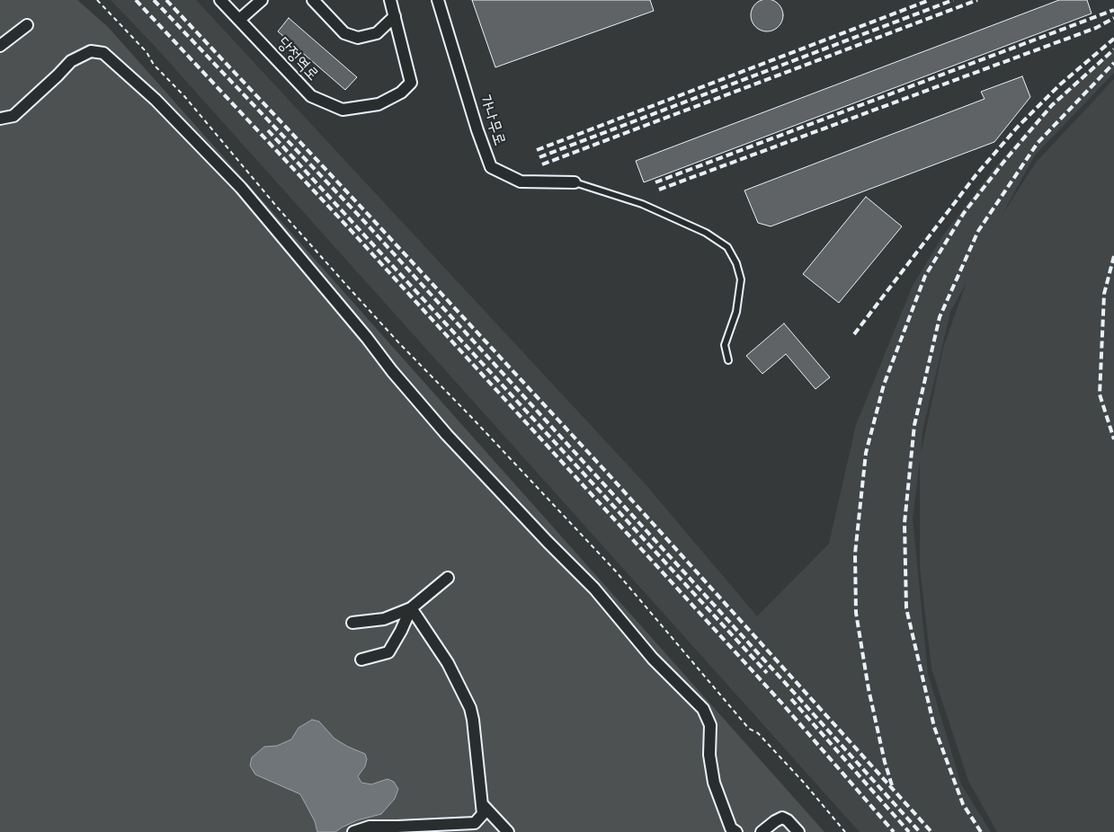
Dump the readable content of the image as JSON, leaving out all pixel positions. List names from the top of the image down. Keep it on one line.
{"streets":{"street":["당정역로","가나무로"]}}
